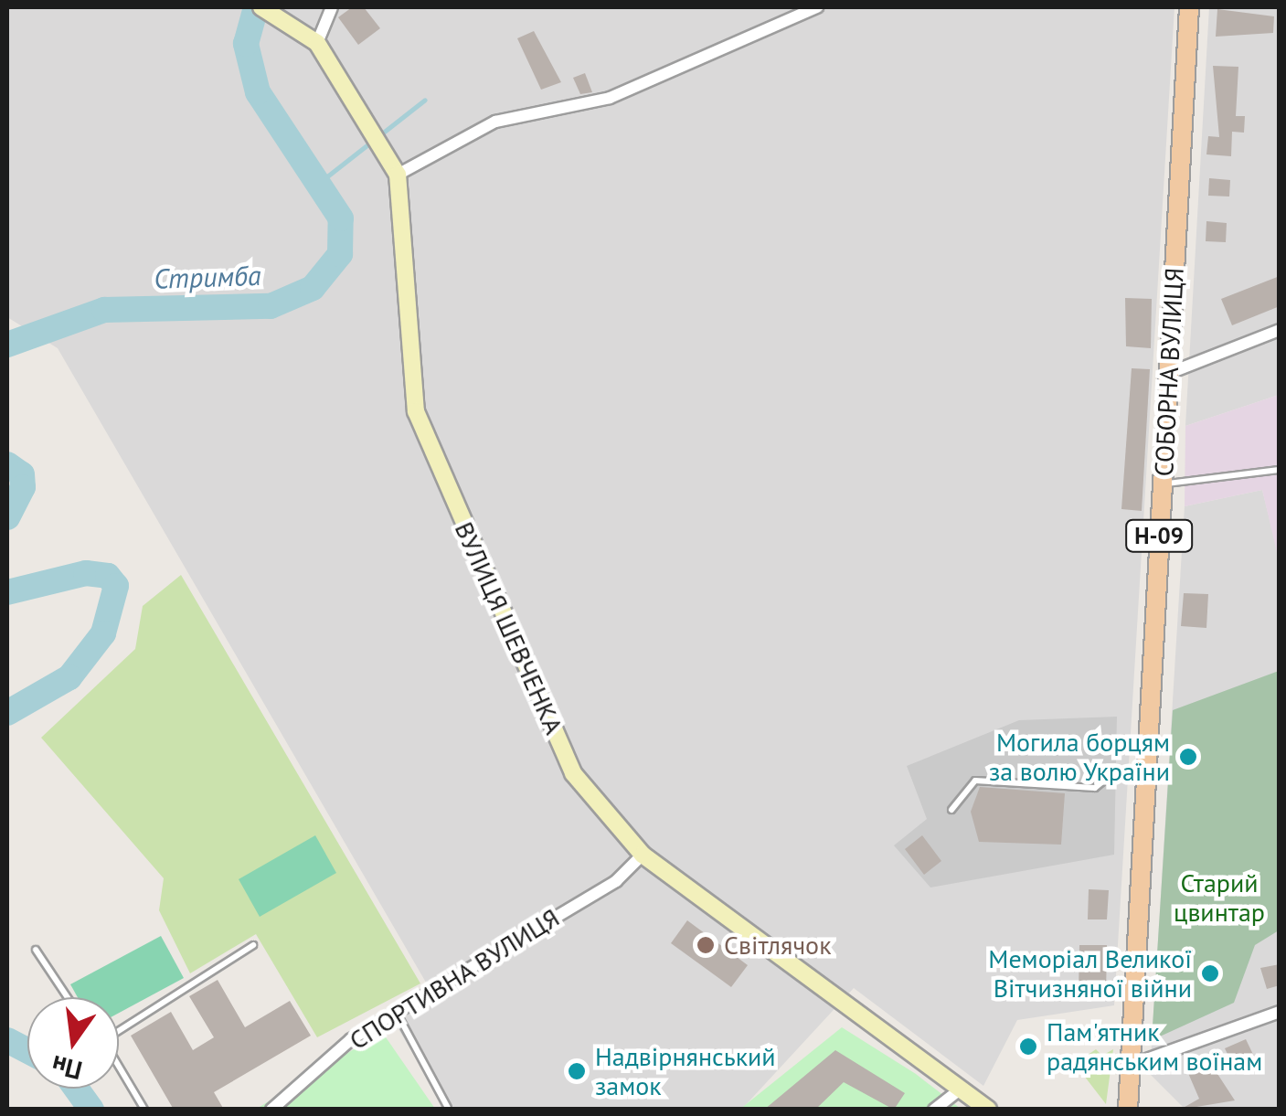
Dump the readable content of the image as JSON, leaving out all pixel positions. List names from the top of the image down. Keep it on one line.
{"streets":{"main road":["СОБОРНА ВУЛИЦЯ","Н-09"],"street":["ВУЛИЦЯ ШЕВЧЕНКА","СПОРТИВНА ВУЛИЦЯ"]},"crossings":[["СОБОРНА ВУЛИЦЯ","Н-09"],["ВУЛИЦЯ ШЕВЧЕНКА","СПОРТИВНА ВУЛИЦЯ"]],"water":["Стримба"],"parks":["Старий цвинтар"],"places":["Могила борцям за волю України","Світлячок","Меморіал Великої Вітчизняної війни","Пам'ятник радянським воїнам","Надвірнянський замок"],"north":"bottom"}
